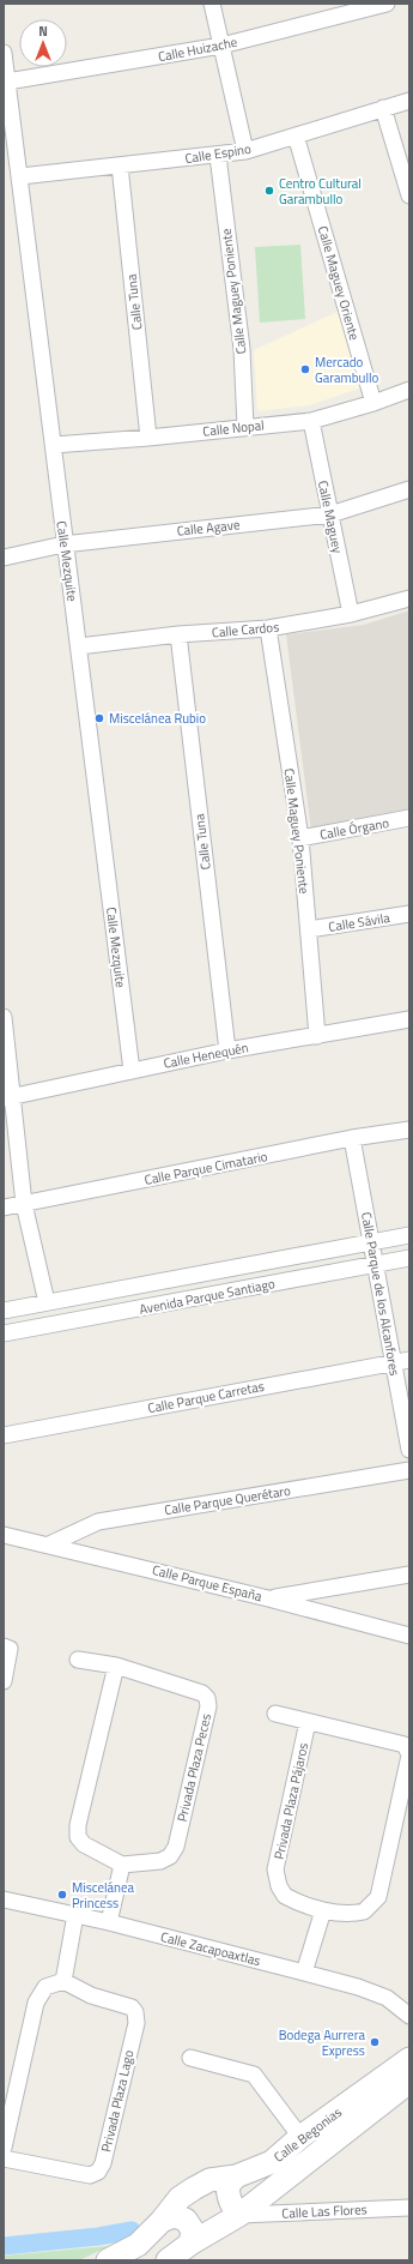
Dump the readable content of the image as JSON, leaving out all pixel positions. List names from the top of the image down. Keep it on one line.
{"streets":{"street":["Calle Huizache","Calle Espino","Calle Maguey Oriente","Calle Maguey Poniente","Calle Tuna","Calle Nopal","Calle Maguey","Calle Agave","Calle Mezquite","Calle Cardos","Calle Órgano","Calle Sávila","Calle Henequén","Calle Parque Cimatario","Calle Parque de los Alcanfores","Avenida Parque Santiago","Calle Parque Carretas","Calle Parque Querétaro","Calle Parque España","Privada Plaza Peces","Privada Plaza Pájaros","Calle Zacapoaxtlas","Privada Plaza Lago","Calle Begonias","Calle Las Flores"]},"crossings":[["Calle Huizache","Calle Mezquite"],["Calle Espino","Calle Maguey Oriente"],["Calle Espino","Calle Maguey Poniente"],["Calle Espino","Calle Tuna"],["Calle Espino","Calle Mezquite"],["Calle Maguey Oriente","Calle Nopal"],["Calle Maguey Poniente","Calle Nopal"],["Calle Maguey Poniente","Calle Cardos"],["Calle Maguey Poniente","Calle Órgano"],["Calle Maguey Poniente","Calle Sávila"],["Calle Maguey Poniente","Calle Henequén"],["Calle Tuna","Calle Nopal"],["Calle Tuna","Calle Cardos"],["Calle Tuna","Calle Henequén"],["Calle Nopal","Calle Maguey"],["Calle Nopal","Calle Mezquite"],["Calle Maguey","Calle Agave"],["Calle Maguey","Calle Cardos"],["Calle Agave","Calle Mezquite"],["Calle Mezquite","Calle Cardos"],["Calle Mezquite","Calle Henequén"],["Calle Parque Cimatario","Calle Parque de los Alcanfores"],["Calle Parque de los Alcanfores","Avenida Parque Santiago"],["Calle Parque de los Alcanfores","Calle Parque Carretas"],["Calle Parque Querétaro","Calle Parque España"],["Calle Begonias","Calle Las Flores"]],"places":["Centro Cultural Garambullo","Mercado Garambullo","Miscelánea Rubio","Miscelánea Princess","Bodega Aurrera Express"],"north":"top"}
